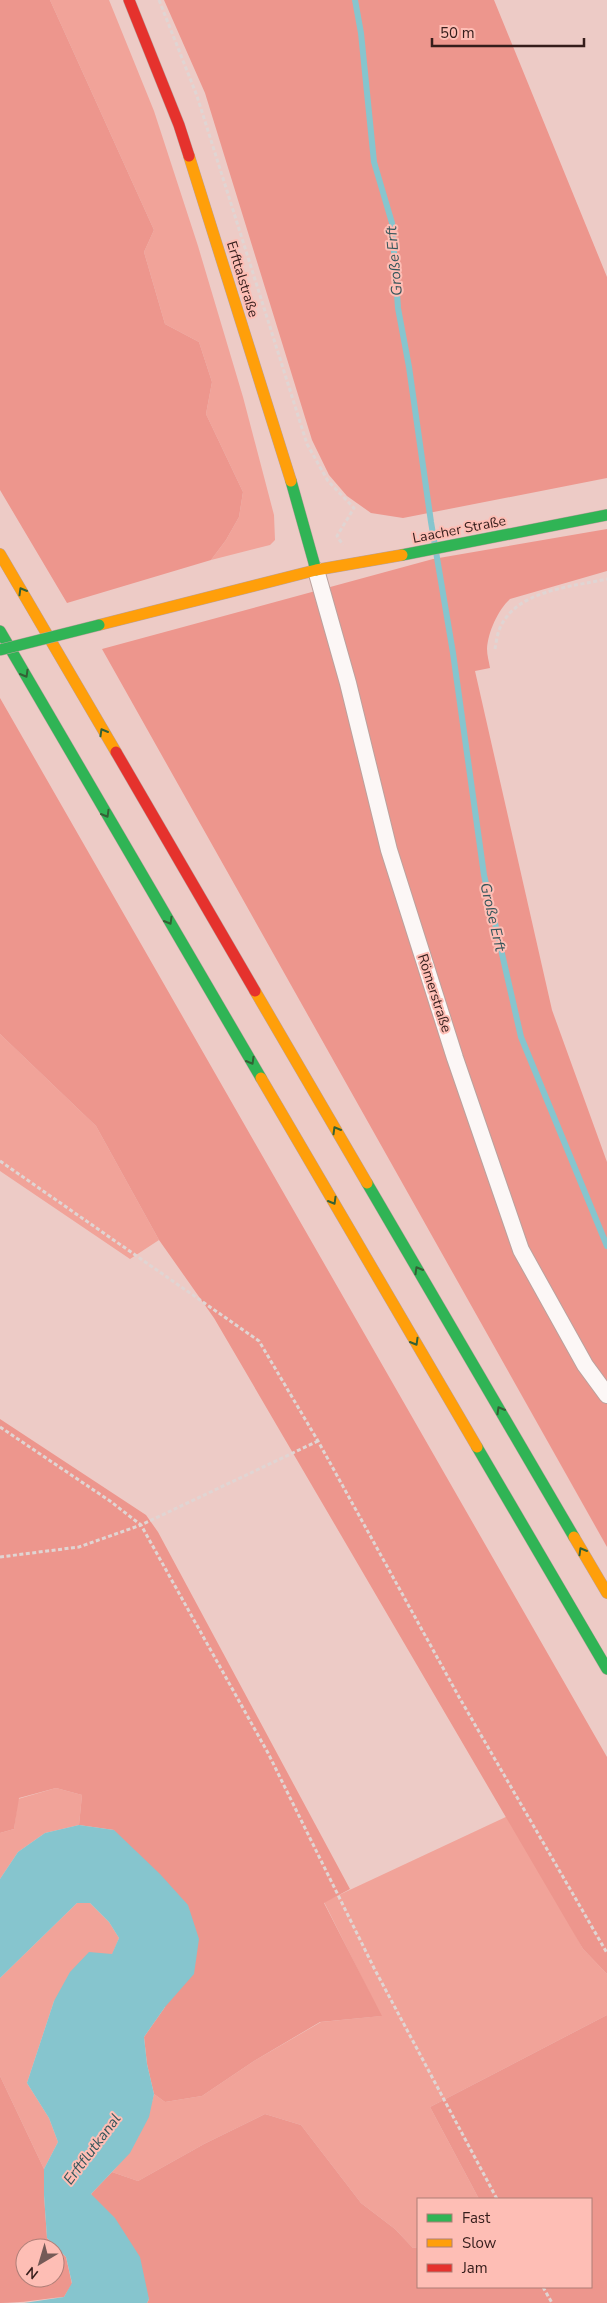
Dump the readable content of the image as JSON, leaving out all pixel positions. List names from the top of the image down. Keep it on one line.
{"streets":{"main road":["Erfttalstraße","Laacher Straße"],"street":["Römerstraße"]},"crossings":[["Erfttalstraße","Laacher Straße"],["Erfttalstraße","Römerstraße"],["Laacher Straße","Römerstraße"]],"water":["Große Erft","Erftflutkanal"],"legend":["Fast","Slow","Jam"],"scale_bar":"50 m","north":"bottom left"}
